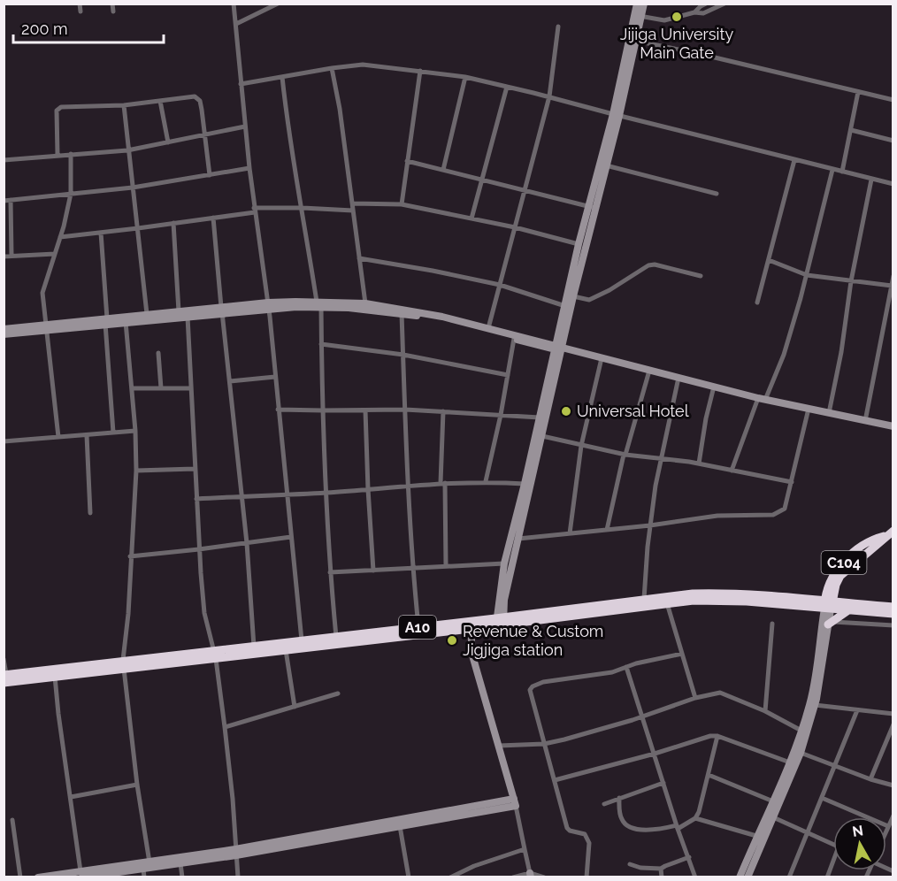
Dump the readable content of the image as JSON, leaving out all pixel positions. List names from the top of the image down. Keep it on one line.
{"streets":{"highway":["C104","A10"]},"crossings":[["C104","A10"]],"places":["Jijiga University Main Gate","Universal Hotel","Revenue & Custom Jigjiga station"],"scale_bar":"200 m","north":"top"}
